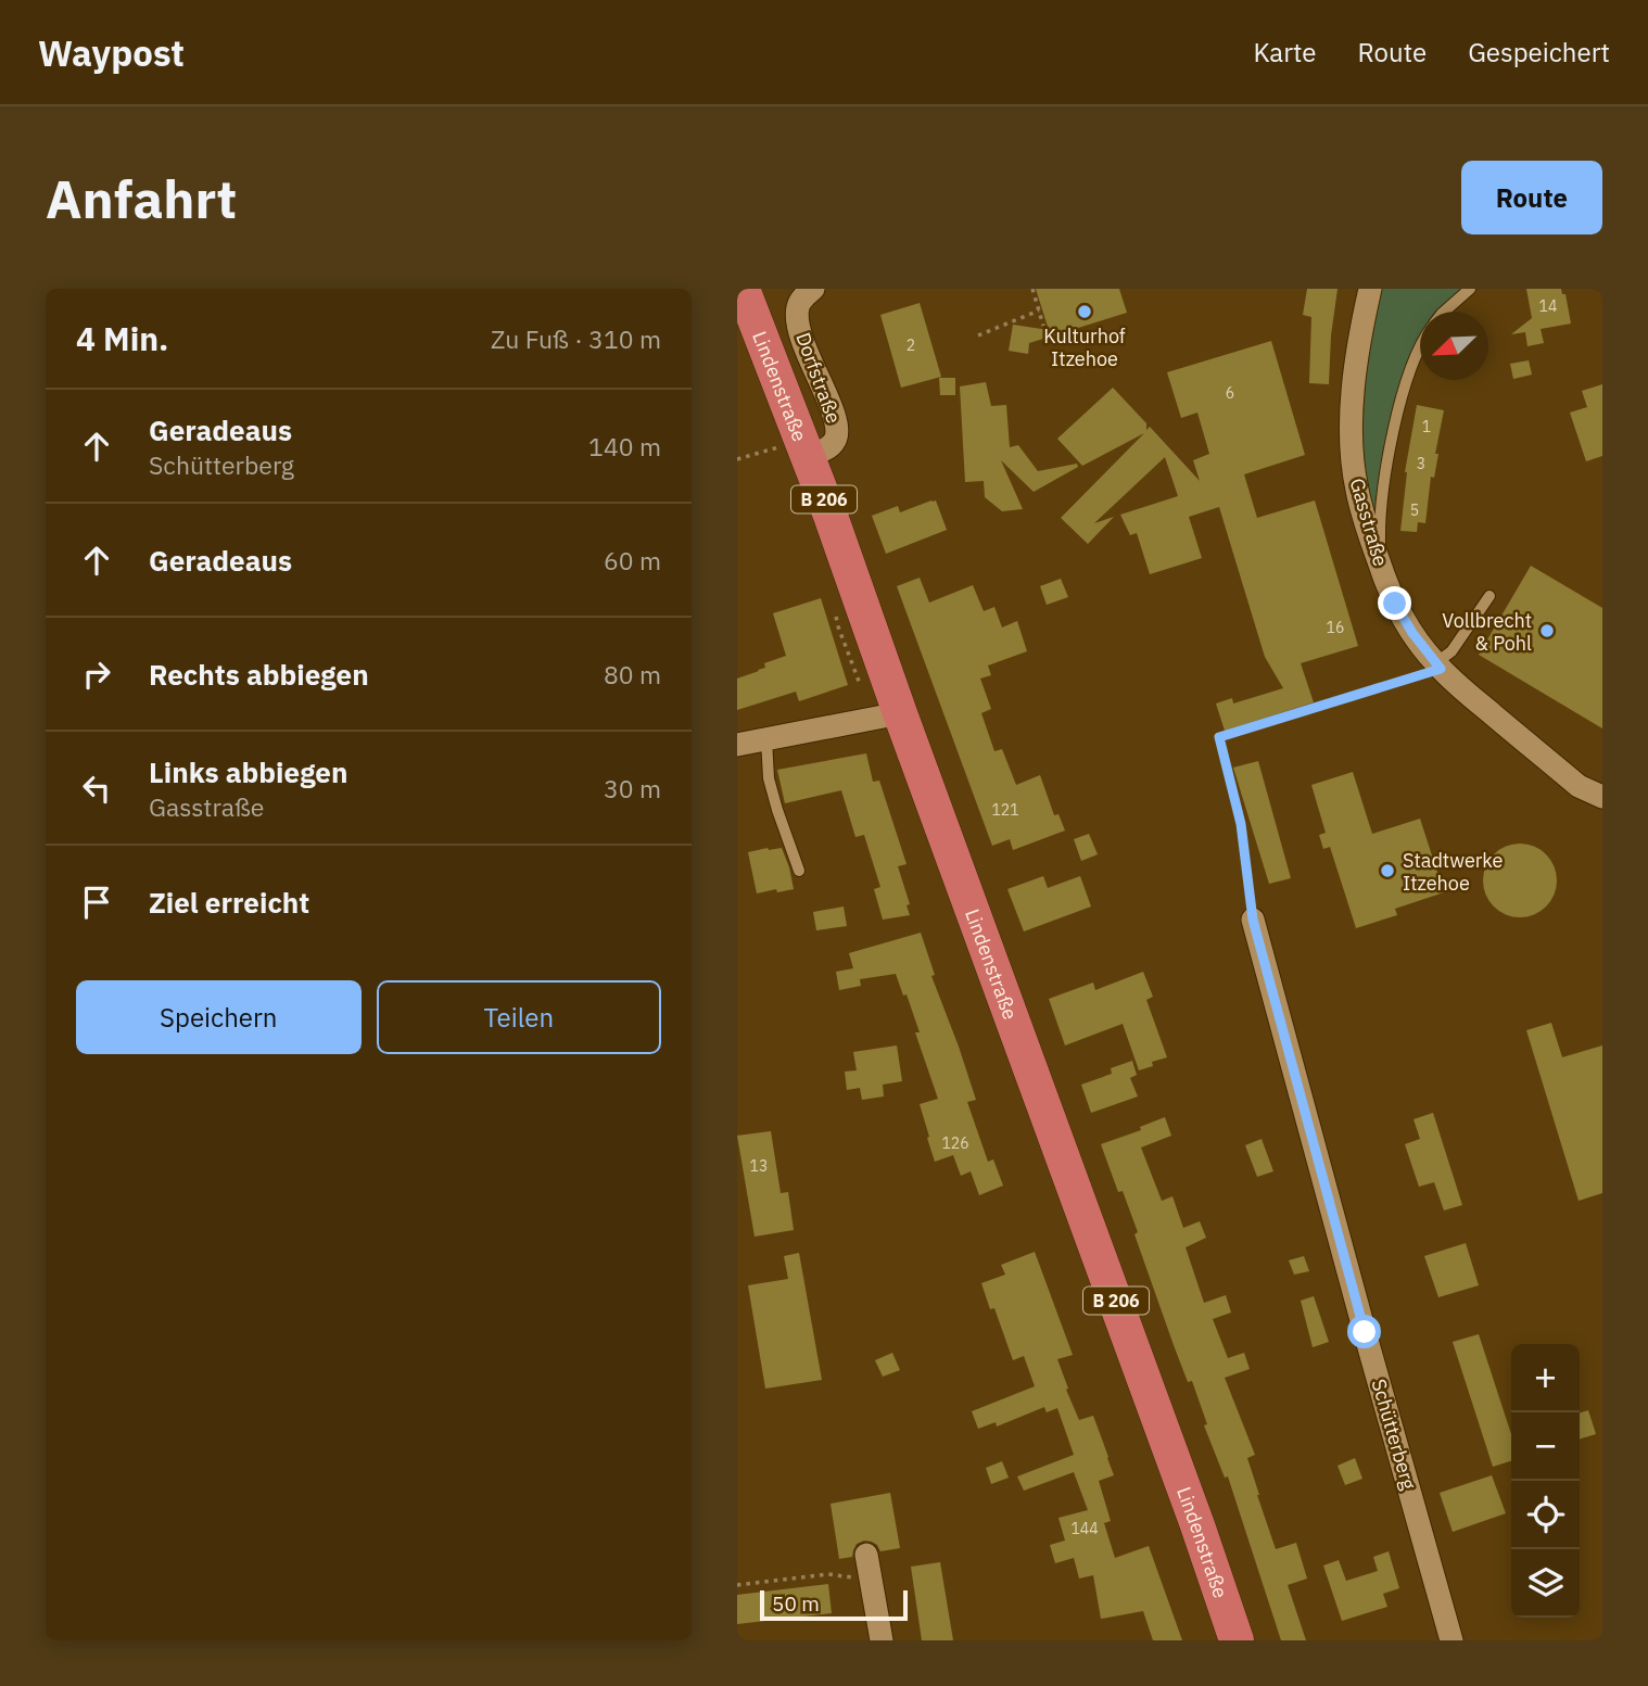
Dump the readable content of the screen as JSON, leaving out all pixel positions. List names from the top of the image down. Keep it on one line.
{"streets":{"main road":["Lindenstraße","B 206"],"street":["Dorfstraße","Gasstraße","Schütterberg"]},"crossings":[["Dorfstraße","Lindenstraße"]],"places":["Kulturhof Itzehoe","Vollbrecht & Pohl","Stadtwerke Itzehoe"],"house_numbers":["14","2","6","1","3","5","16","121","126","13","144"],"scale_bar":"50 m","north":"bottom left","page":{"header":"Waypost","nav":["Karte","Route","Gespeichert"],"buttons":["Route",["Speichern","Teilen"]],"title":"Anfahrt","heading":["4 Min.","Zu Fuß · 310 m"],"list":[["Geradeaus","Schütterberg","140 m"],["Geradeaus","60 m"],["Rechts abbiegen","80 m"],["Links abbiegen","Gasstraße","30 m"],"Ziel erreicht"],"map_buttons":["+","−"],"scale":"50 m"}}
